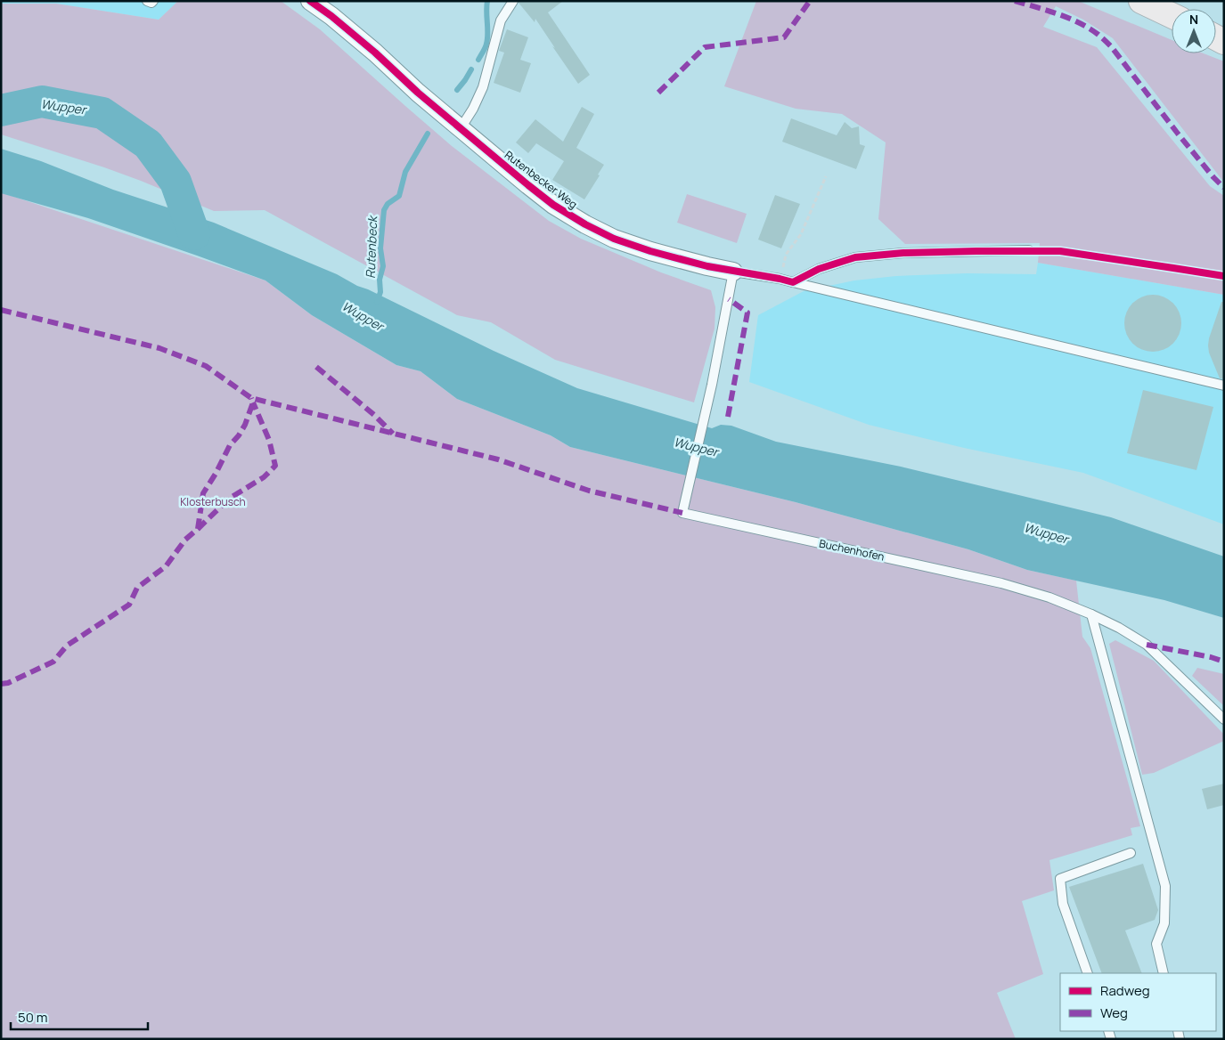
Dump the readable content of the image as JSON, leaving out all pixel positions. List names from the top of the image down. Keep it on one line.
{"streets":{"street":["Rutenbecker Weg"],"lane":["Buchenhofen"]},"crossings":[["Rutenbecker Weg","Buchenhofen"]],"water":["Wupper","Rutenbeck"],"parks":["Klosterbusch"],"legend":["Radweg","Weg"],"scale_bar":"50 m","north":"top"}
